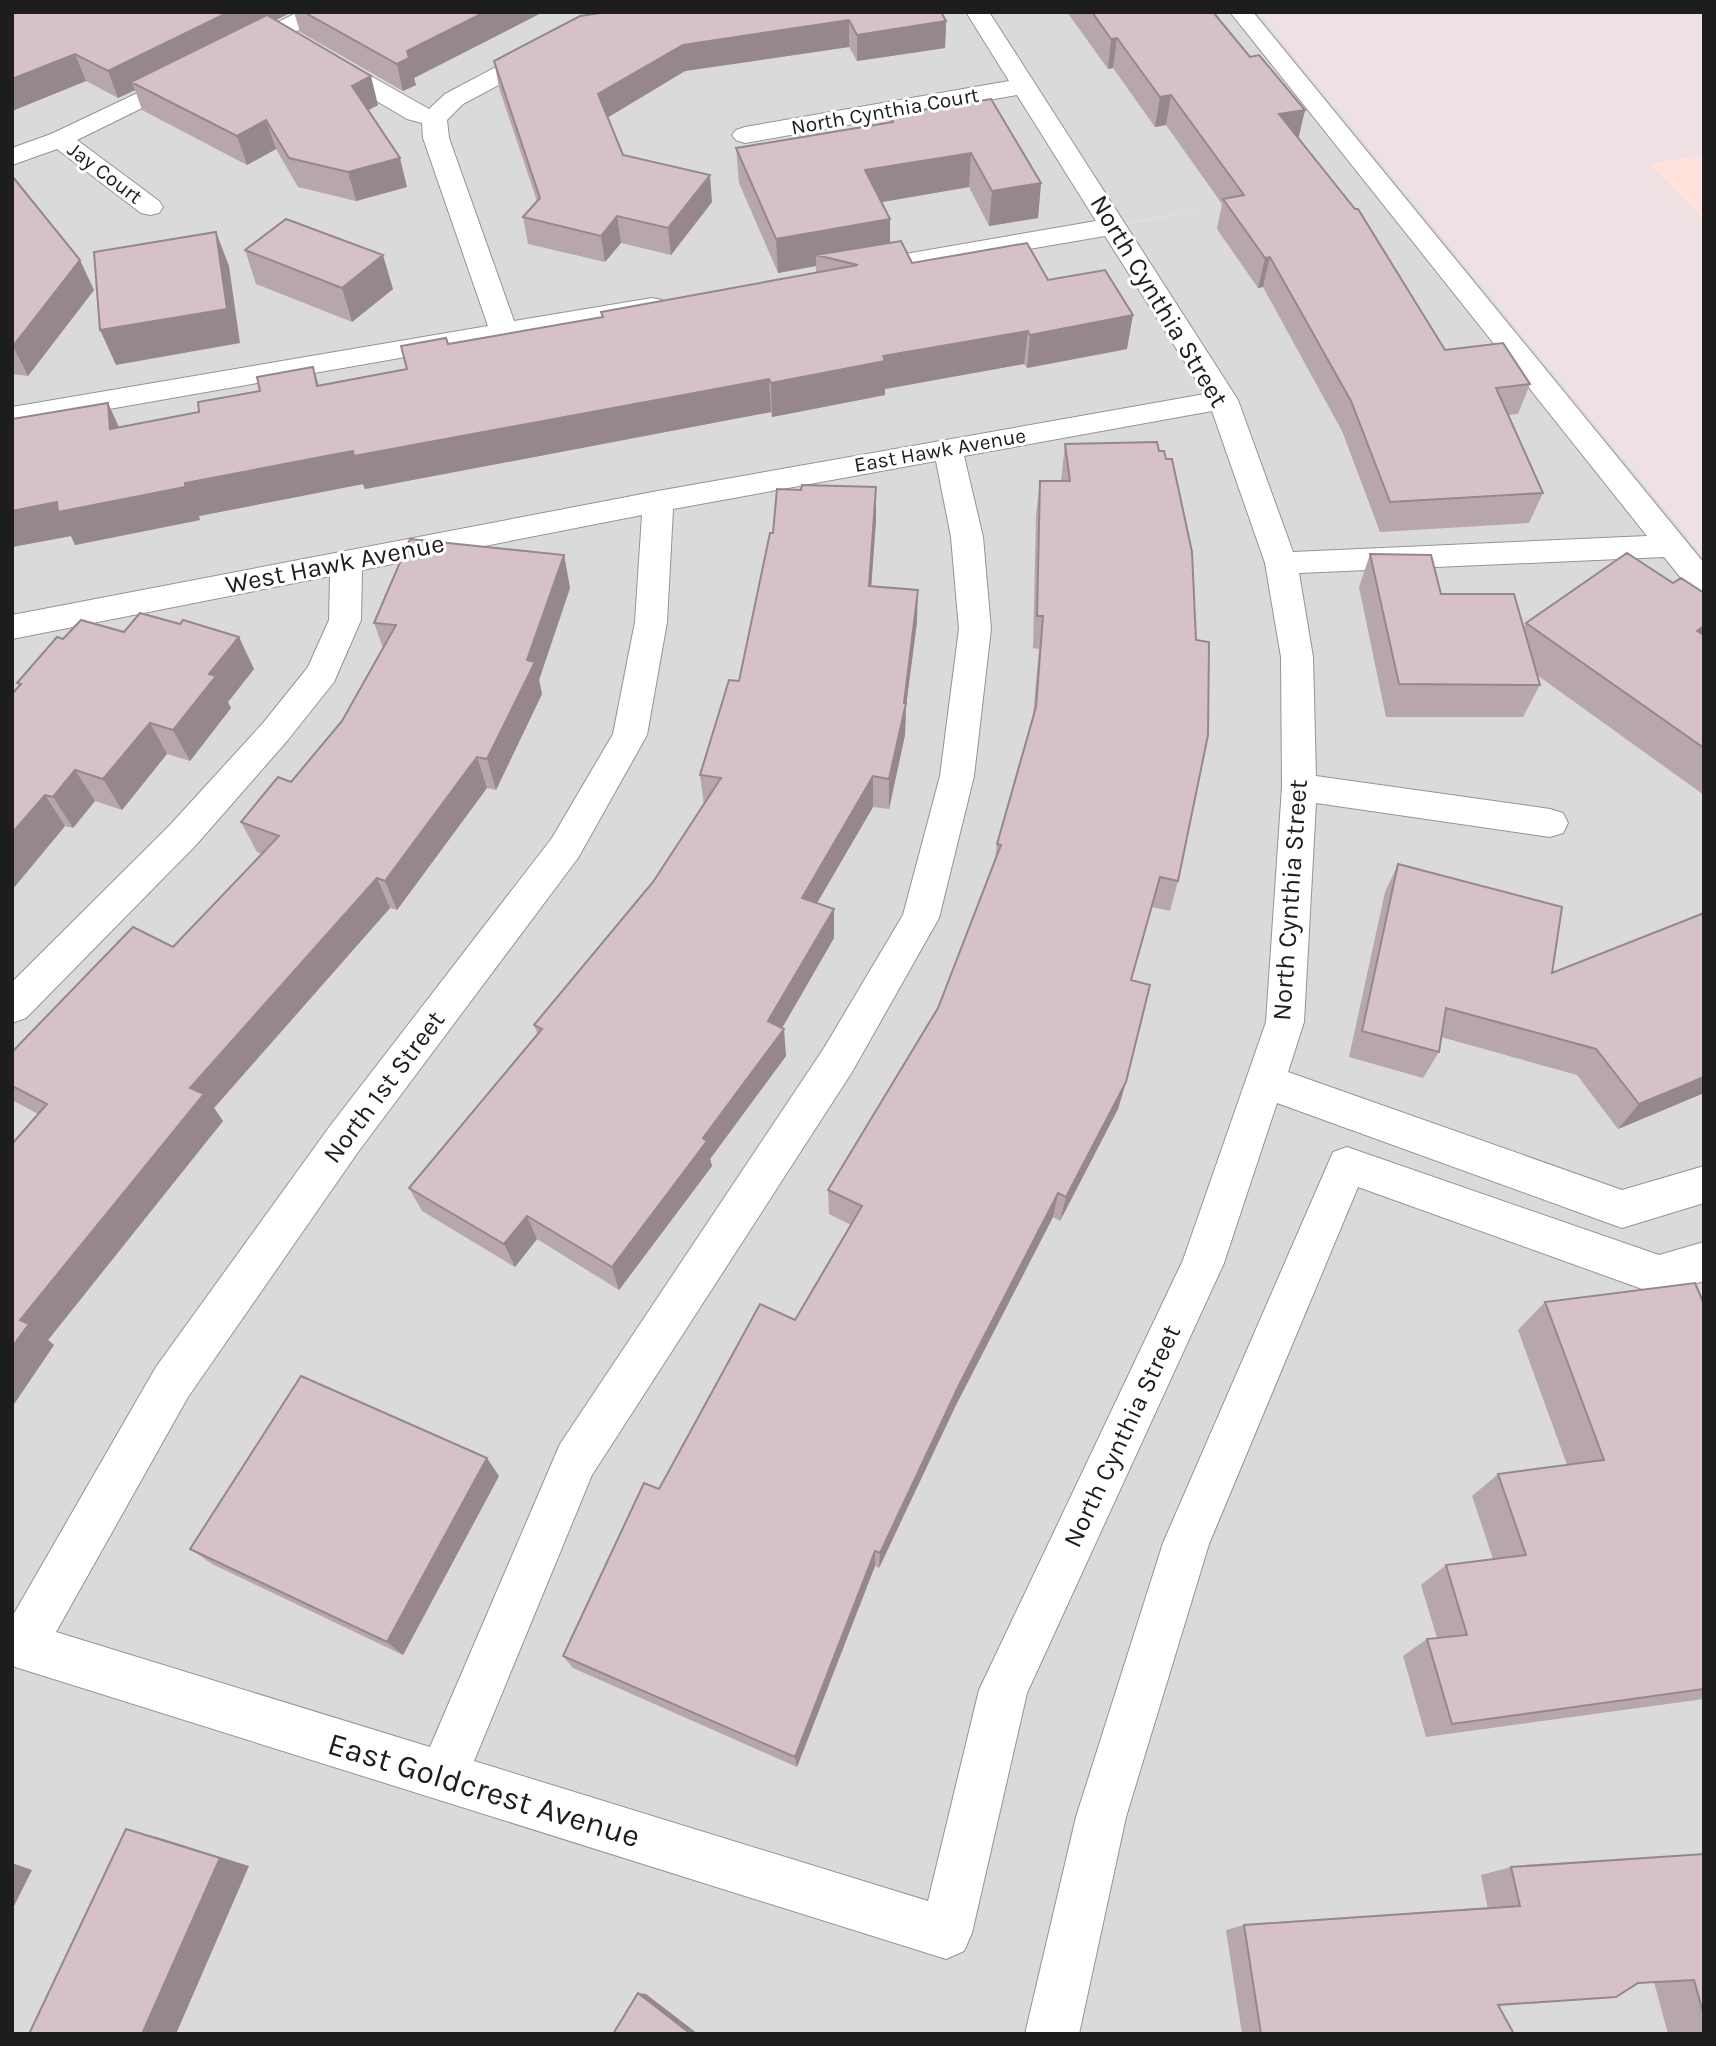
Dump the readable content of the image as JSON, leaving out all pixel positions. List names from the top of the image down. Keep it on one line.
{"streets":{"street":["North Cynthia Court","Jay Court","North Cynthia Street","East Hawk Avenue","West Hawk Avenue","North 1st Street","East Goldcrest Avenue"]},"crossings":[["North Cynthia Court","North Cynthia Street"],["North Cynthia Street","East Hawk Avenue"],["North Cynthia Street","East Goldcrest Avenue"],["East Hawk Avenue","West Hawk Avenue"],["East Hawk Avenue","North 1st Street"],["West Hawk Avenue","North 1st Street"],["North 1st Street","East Goldcrest Avenue"]]}
